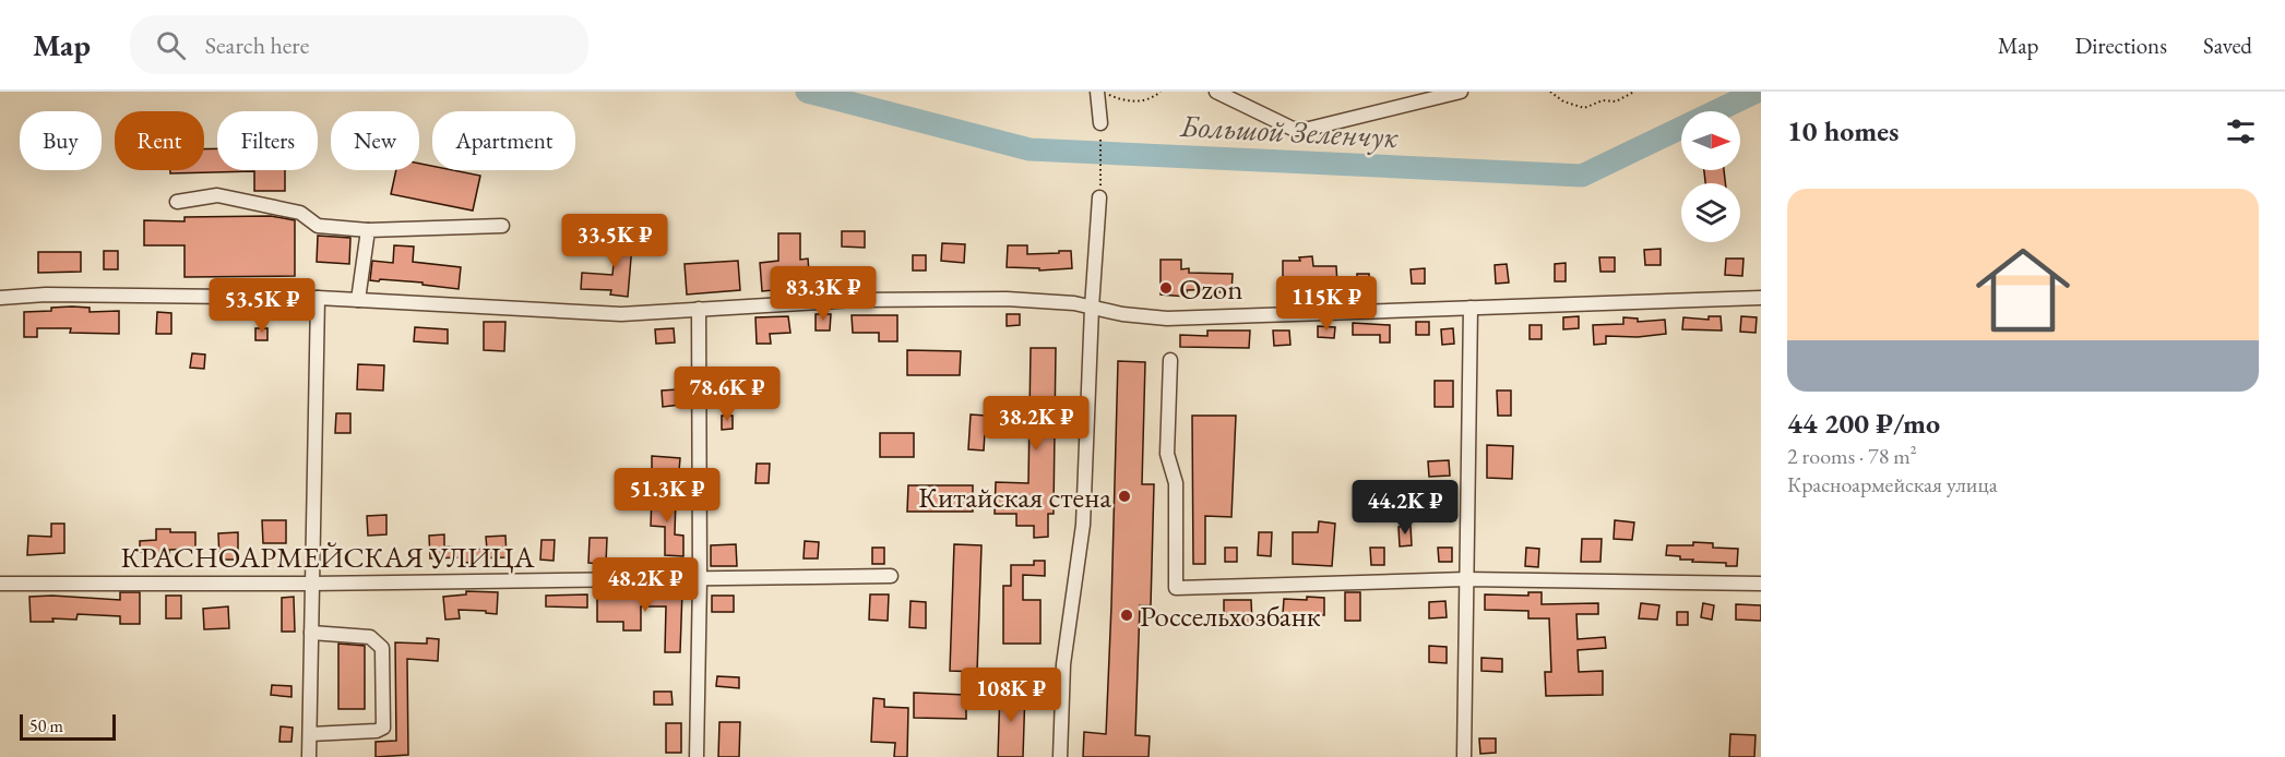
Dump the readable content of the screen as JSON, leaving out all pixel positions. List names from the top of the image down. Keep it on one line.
{"streets":{"street":["КРАСНОАРМЕЙСКАЯ УЛИЦА"]},"water":["Большой Зеленчук"],"places":["Ozon","Китайская стена","Россельхозбанк"],"scale_bar":"50 m","north":"right","page":{"header":"Map","search":"Search here","nav":["Map","Directions","Saved"],"heading":"10 homes","chip":["Buy","Rent","Filters","New","Apartment"],"list":[{"name":"44 200 ₽/mo","note":"2 rooms · 78 m² · Красноармейская улица"}],"price":["33.5K ₽","83.3K ₽","115K ₽","53.5K ₽","78.6K ₽","38.2K ₽","51.3K ₽","44.2K ₽","48.2K ₽","108K ₽"],"scale":"50 m"}}
